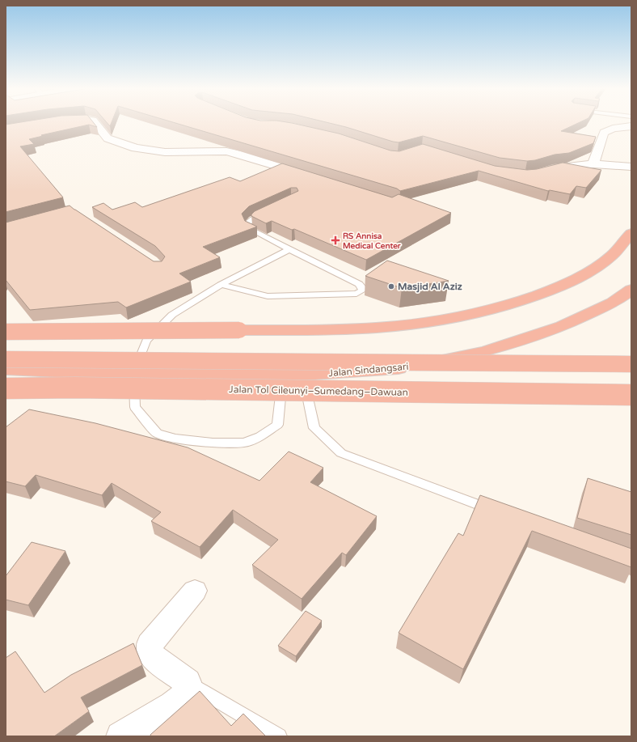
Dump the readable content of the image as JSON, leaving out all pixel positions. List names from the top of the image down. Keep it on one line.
{"streets":{"highway":["Jalan Sindangsari","Jalan Tol Cileunyi–Sumedang–Dawuan"]},"places":{"health":["RS Annisa Medical Center"],"other":["Masjid Al Aziz"]}}
